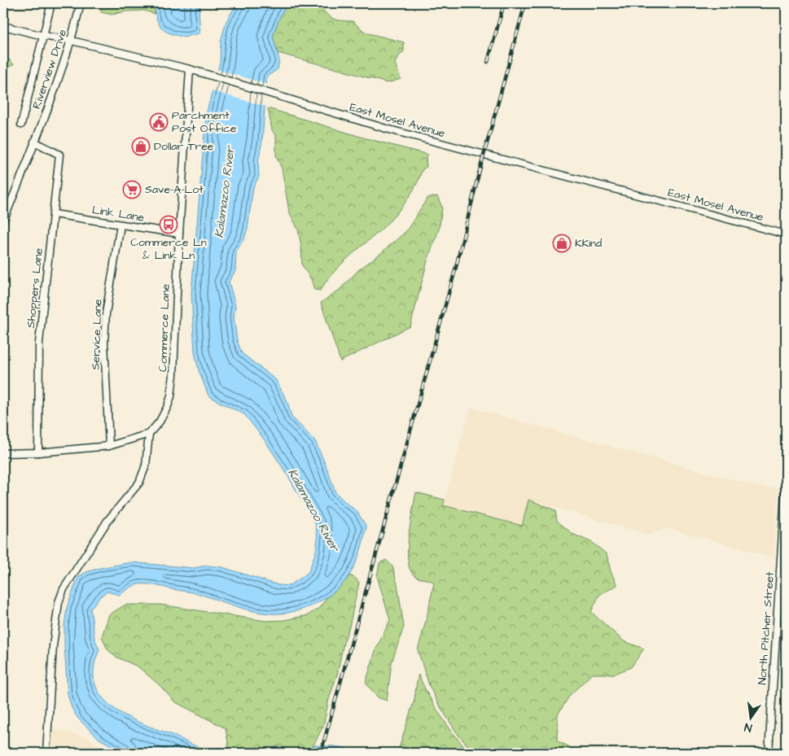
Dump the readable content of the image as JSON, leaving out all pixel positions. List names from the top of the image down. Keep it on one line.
{"streets":{"street":["Riverview Drive","East Mosel Avenue","Link Lane","Shoppers Lane","Commerce Lane","Service Lane","North Pitcher Street"]},"crossings":[["Riverview Drive","East Mosel Avenue"],["Riverview Drive","Shoppers Lane"],["East Mosel Avenue","Commerce Lane"],["Link Lane","Shoppers Lane"],["Link Lane","Commerce Lane"],["Link Lane","Service Lane"]],"water":["Kalamazoo River"],"places":{"public building":["Parchment Post Office"],"shop":["Dollar Tree","KKind"],"supermarket":["Save-A-Lot"],"bus stop":["Commerce Ln & Link Ln"]},"north":"bottom"}
